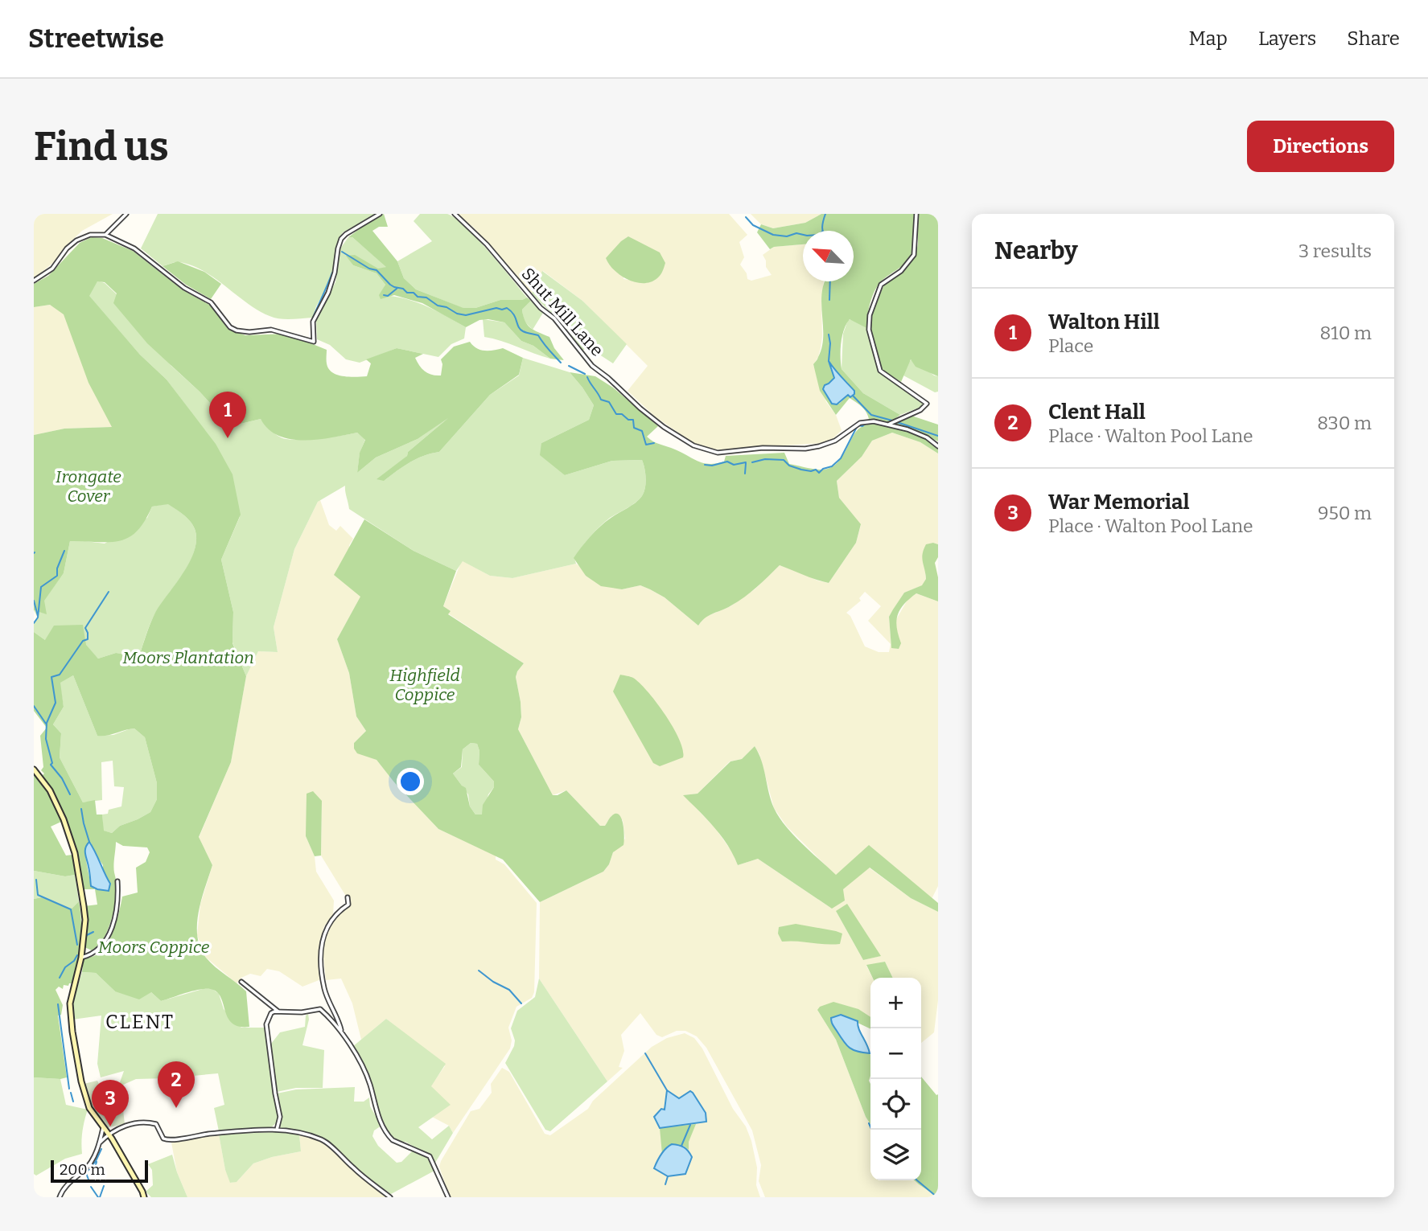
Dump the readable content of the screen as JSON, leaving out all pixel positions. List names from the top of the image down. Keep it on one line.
{"streets":{"street":["Shut Mill Lane"]},"districts":["CLENT"],"parks":["Irongate Cover","Moors Plantation","Highfield Coppice","Moors Coppice"],"scale_bar":"200 m","north":"top left","page":{"header":"Streetwise","nav":["Map","Layers","Share"],"buttons":"Directions","title":"Find us","heading":["Nearby","3 results"],"list":[{"mark":"1","name":"Walton Hill","note":"Place","value":"810 m"},{"mark":"2","name":"Clent Hall","note":"Place · Walton Pool Lane","value":"830 m"},{"mark":"3","name":"War Memorial","note":"Place · Walton Pool Lane","value":"950 m"}],"pins":["1","2","3"],"map_buttons":["+","−"],"scale":"200 m"}}
